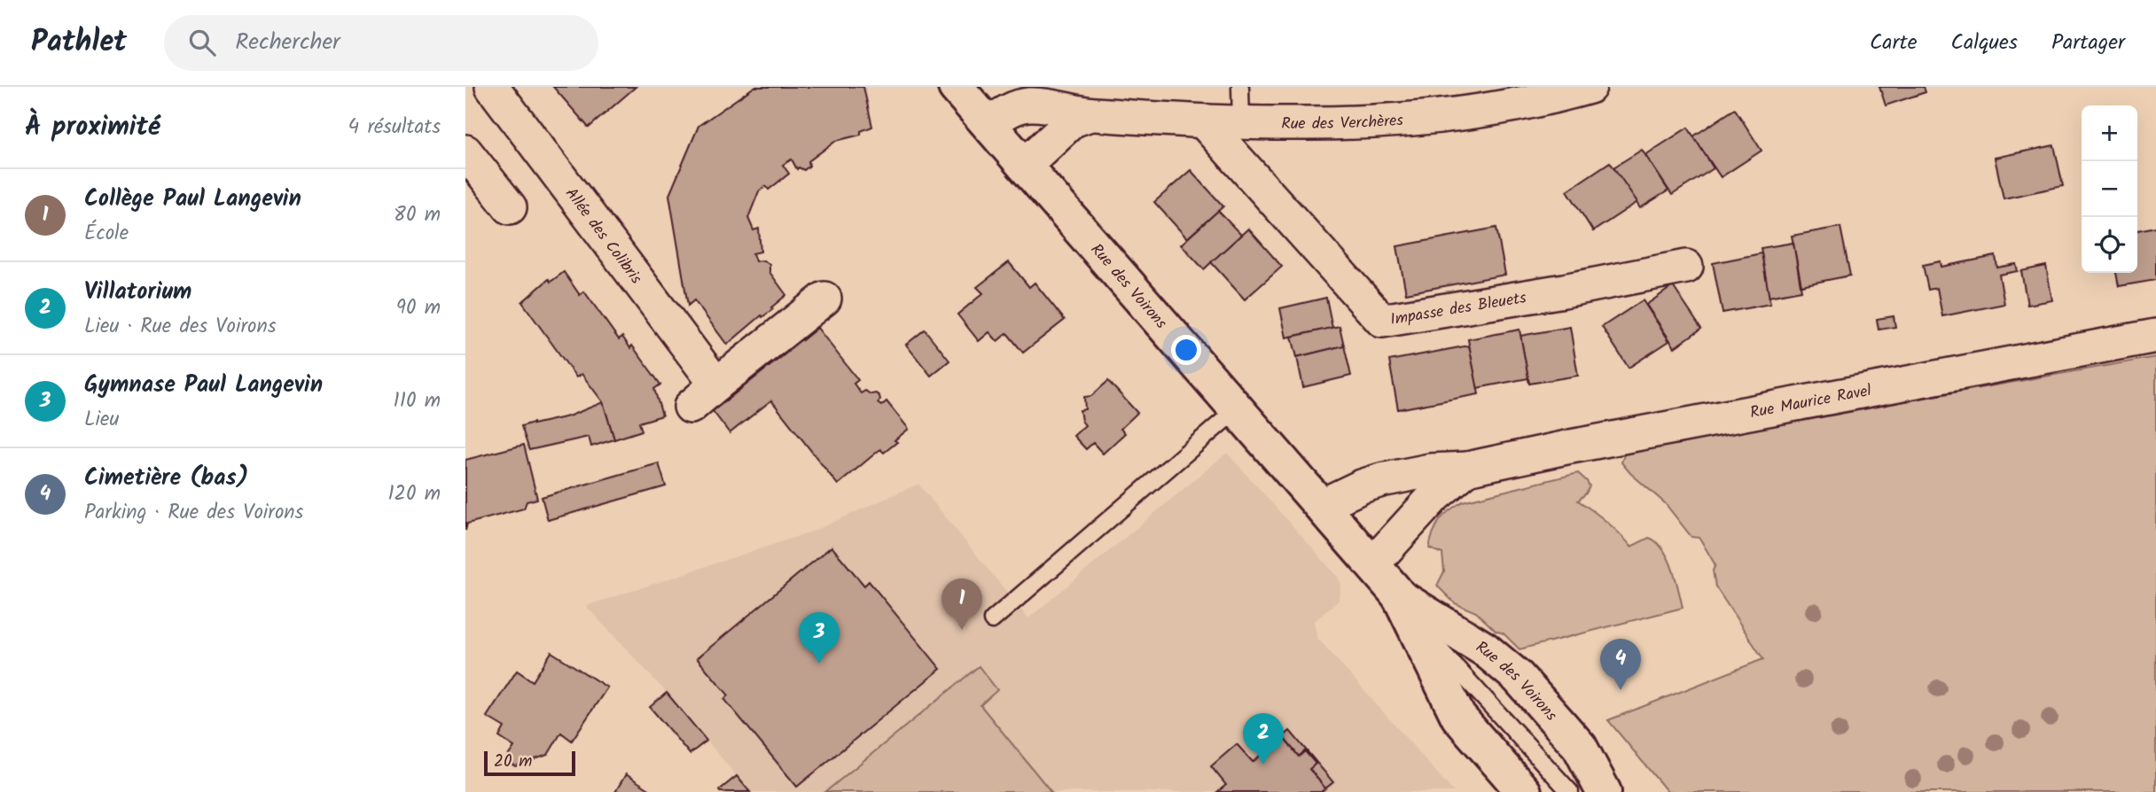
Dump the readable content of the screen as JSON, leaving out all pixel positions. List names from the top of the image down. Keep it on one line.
{"streets":{"street":["Rue des Verchères","Allée des Colibris","Rue des Voirons","Impasse des Bleuets","Rue Maurice Ravel"]},"crossings":[["Rue des Verchères","Rue des Voirons"],["Rue des Verchères","Impasse des Bleuets"],["Rue des Voirons","Rue Maurice Ravel"]],"scale_bar":"20 m","page":{"header":"Pathlet","search":"Rechercher","nav":["Carte","Calques","Partager"],"heading":["À proximité","4 résultats"],"map_buttons":["+","−"],"list":[{"mark":"1","name":"Collège Paul Langevin","note":"École","value":"80 m"},{"mark":"2","name":"Villatorium","note":"Lieu · Rue des Voirons","value":"90 m"},{"mark":"3","name":"Gymnase Paul Langevin","note":"Lieu","value":"110 m"},{"mark":"4","name":"Cimetière (bas)","note":"Parking · Rue des Voirons","value":"120 m"}],"pins":["1","3","4","2"],"scale":"20 m"}}
